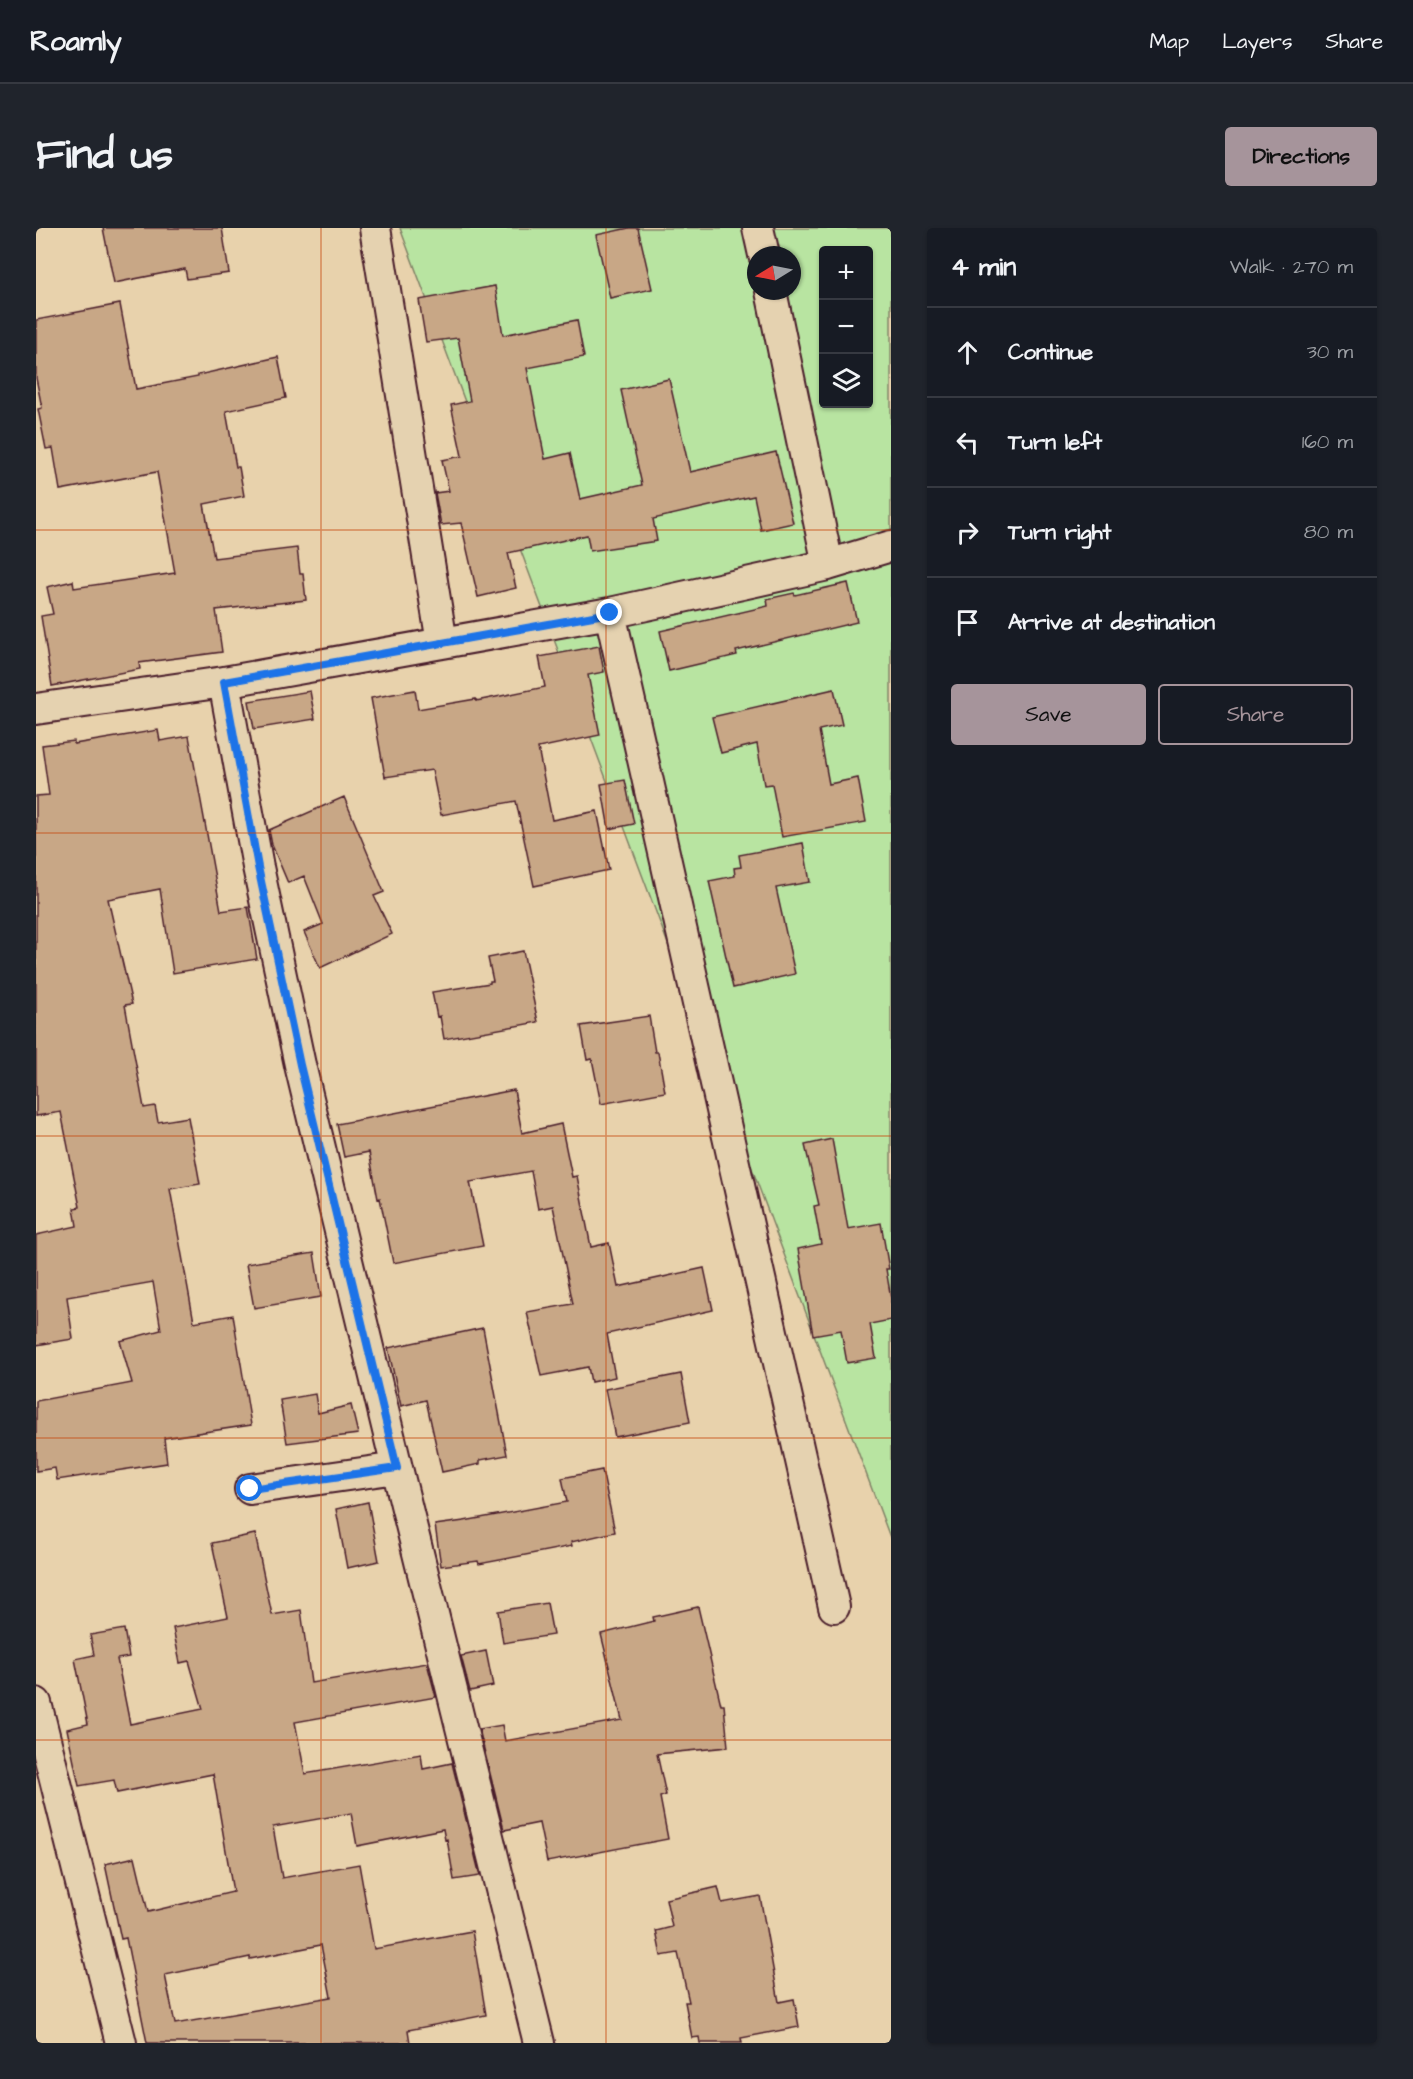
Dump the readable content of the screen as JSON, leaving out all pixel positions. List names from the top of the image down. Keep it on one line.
{"north":"left","page":{"header":"Roamly","nav":["Map","Layers","Share"],"title":"Find us","buttons":["Directions",["Save","Share"]],"heading":["4 min","Walk · 270 m"],"map_buttons":["+","−"],"list":[["Continue","30 m"],["Turn left","160 m"],["Turn right","80 m"],"Arrive at destination"]}}
